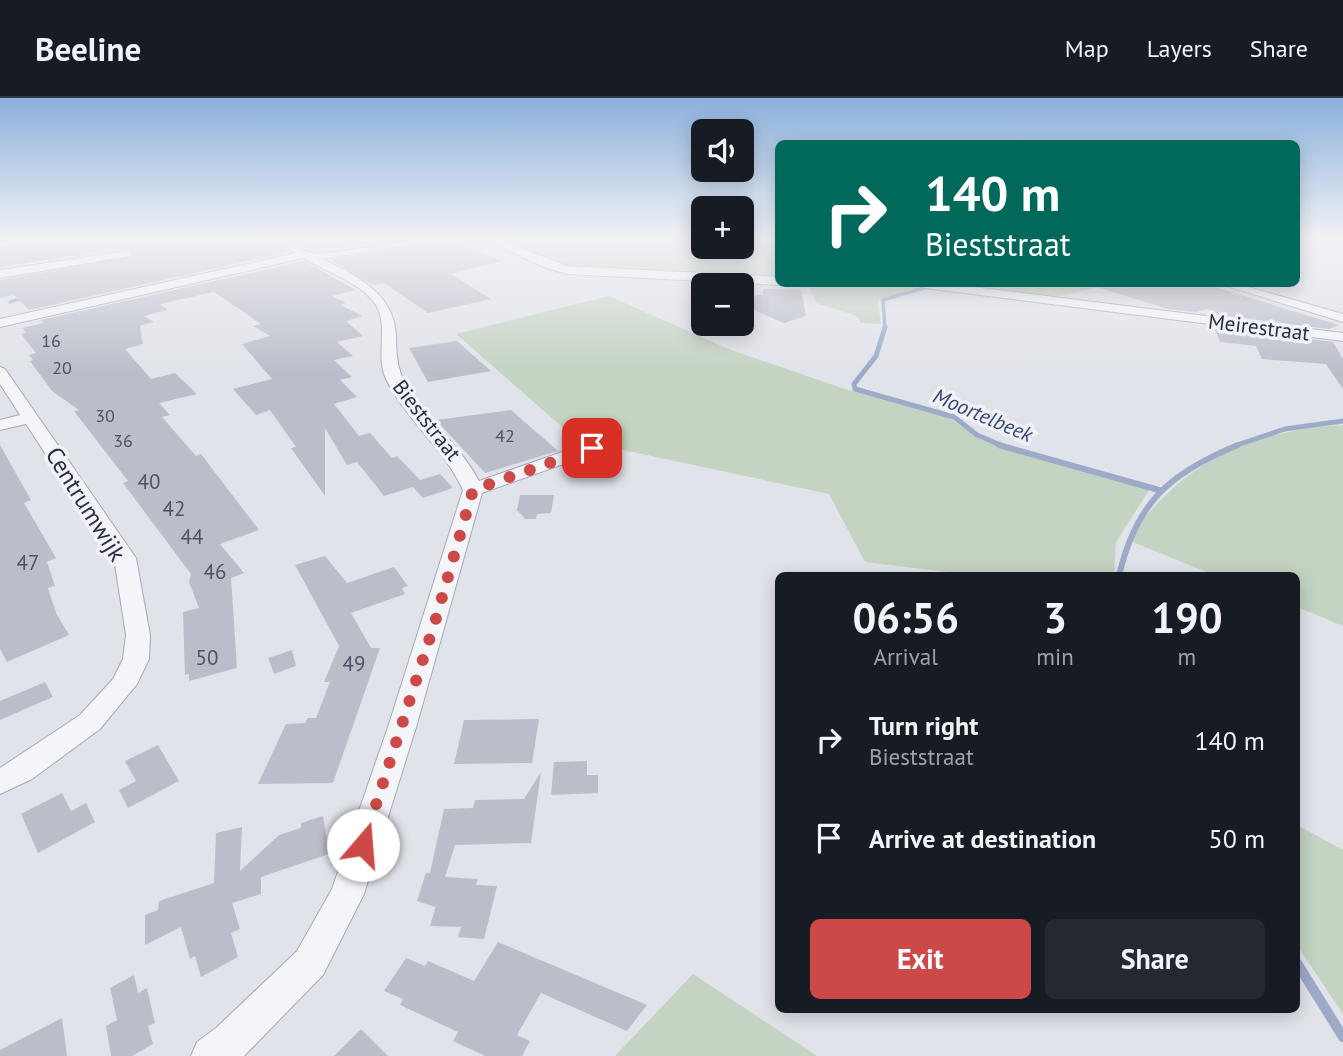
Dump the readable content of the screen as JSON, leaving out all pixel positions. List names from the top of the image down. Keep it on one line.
{"streets":{"street":["Meirestraat","Bieststraat","Centrumwijk"]},"water":["Moortelbeek"],"house_numbers":["16","20","30","42","36","40","42","44","47","46","50","49"],"page":{"header":"Beeline","nav":["Map","Layers","Share"],"map_buttons":["+","−"],"turn":["140 m","Bieststraat"],"eta":["06:56","Arrival","3","min","190","m"],"list":[{"name":"Turn right","note":"Bieststraat","value":"140 m"},{"name":"Arrive at destination","value":"50 m"}],"buttons":["Exit","Share"]}}
